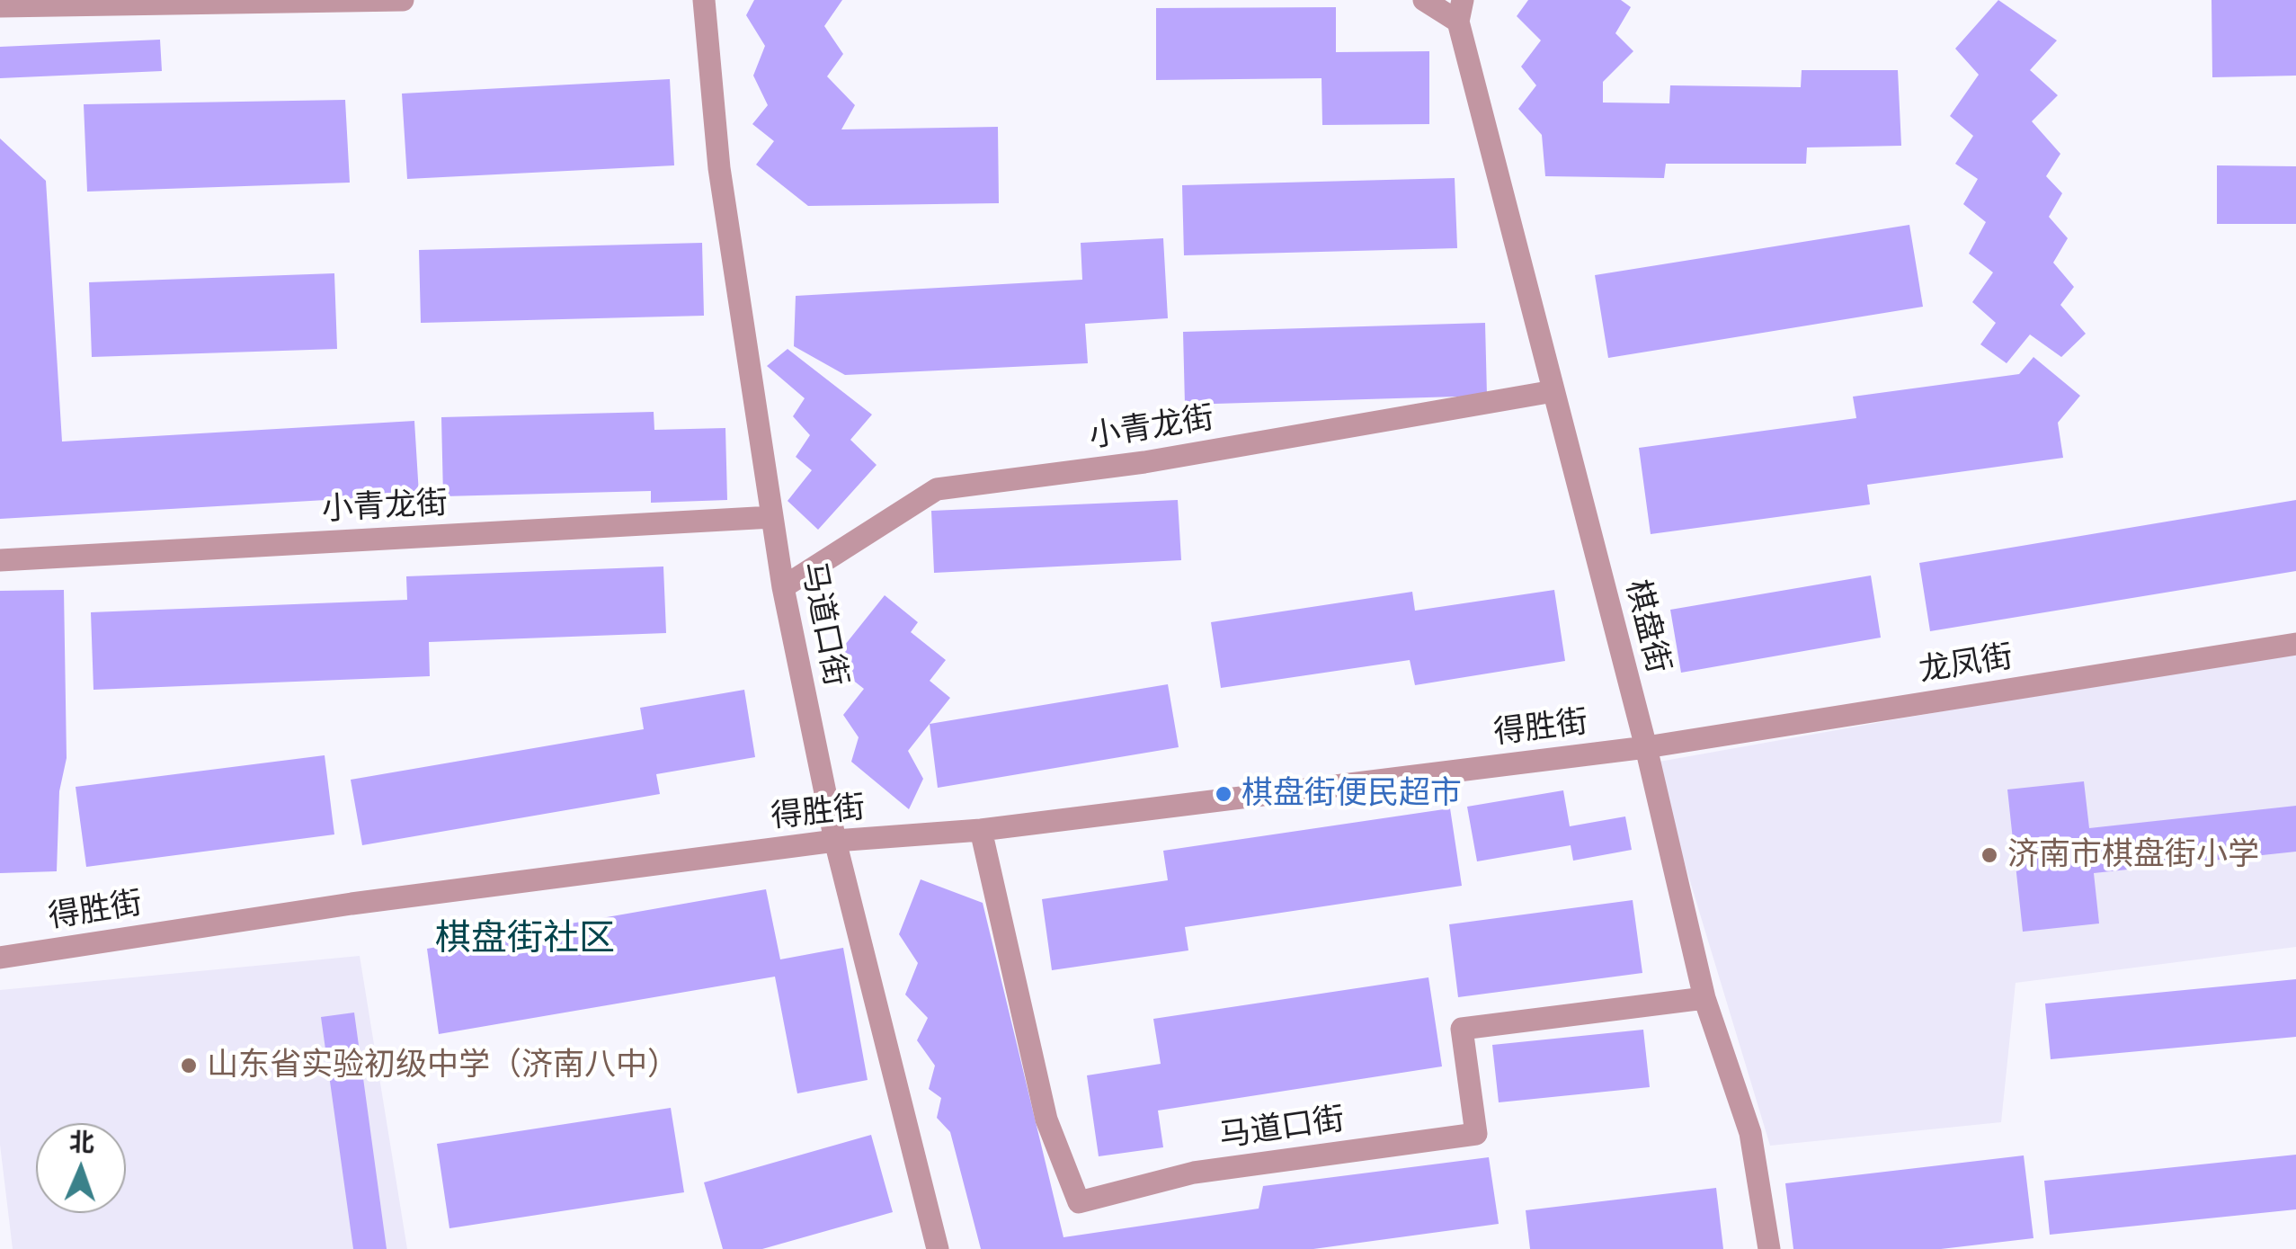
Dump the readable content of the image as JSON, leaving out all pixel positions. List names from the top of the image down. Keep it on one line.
{"streets":{"street":["小青龙街","马道口街","棋盘街","龙凤街","得胜街"]},"crossings":[["小青龙街","马道口街"],["小青龙街","棋盘街"],["马道口街","棋盘街"],["马道口街","得胜街"],["棋盘街","龙凤街"],["棋盘街","得胜街"],["龙凤街","得胜街"]],"districts":["棋盘街社区"],"places":["棋盘街便民超市","济南市棋盘街小学","山东省实验初级中学（济南八中）"],"north":"top"}
